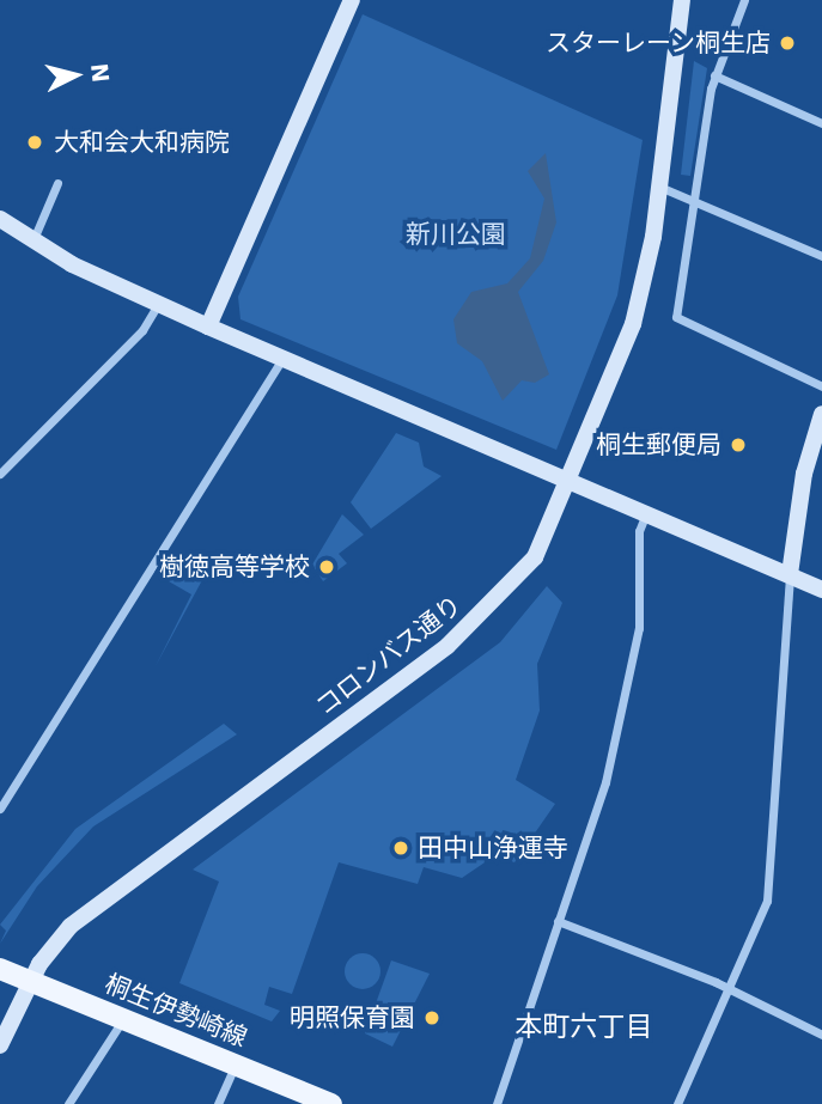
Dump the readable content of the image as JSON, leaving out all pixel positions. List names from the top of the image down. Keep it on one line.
{"streets":{"main road":["桐生伊勢崎線"],"street":["コロンバス通り"]},"crossings":[["コロンバス通り","桐生伊勢崎線"]],"districts":["本町六丁目"],"parks":["新川公園"],"places":["スターレーン桐生店","大和会大和病院","桐生郵便局","樹徳高等学校","田中山浄運寺","明照保育園"],"north":"right"}
